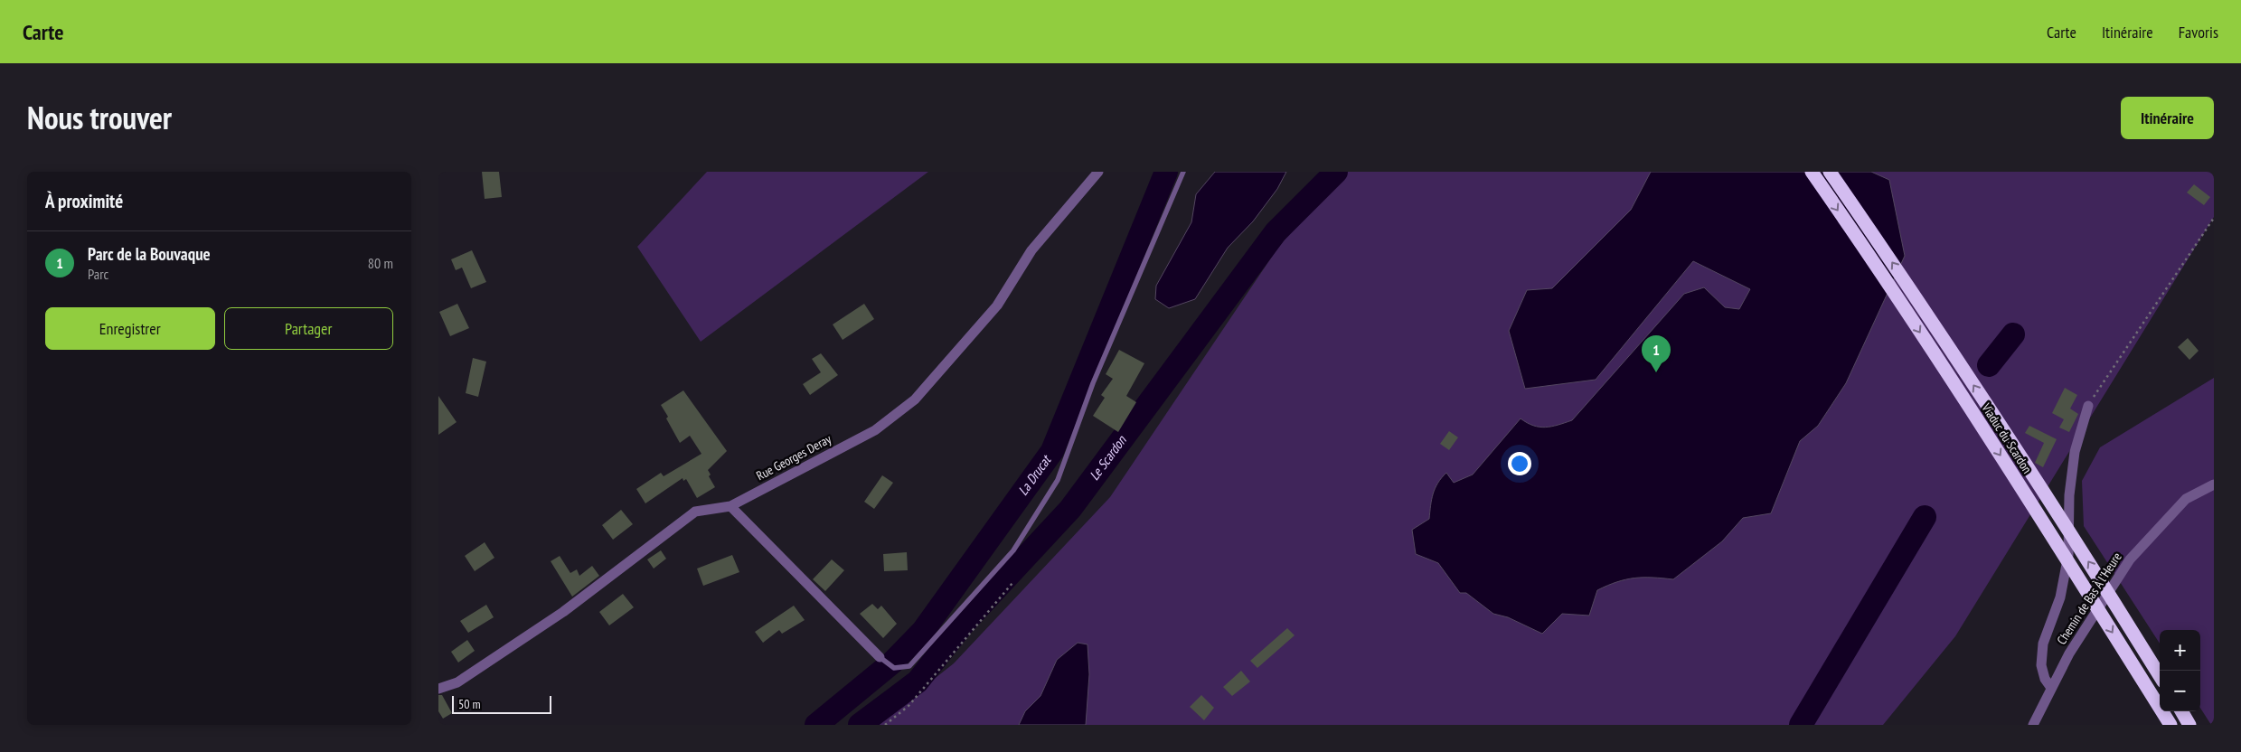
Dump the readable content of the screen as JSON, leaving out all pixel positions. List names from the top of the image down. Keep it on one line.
{"streets":{"highway":["Viaduc du Scardon"],"street":["Rue Georges Deray","Chemin de Bas À l'Heure"]},"water":["Le Scardon","La Drucat"],"scale_bar":"50 m","page":{"header":"Carte","nav":["Carte","Itinéraire","Favoris"],"title":"Nous trouver","buttons":["Itinéraire",["Enregistrer","Partager"]],"heading":"À proximité","list":[{"mark":"1","name":"Parc de la Bouvaque","note":"Parc","value":"80 m"}],"pins":"1","map_buttons":["+","−"],"scale":"50 m"}}
